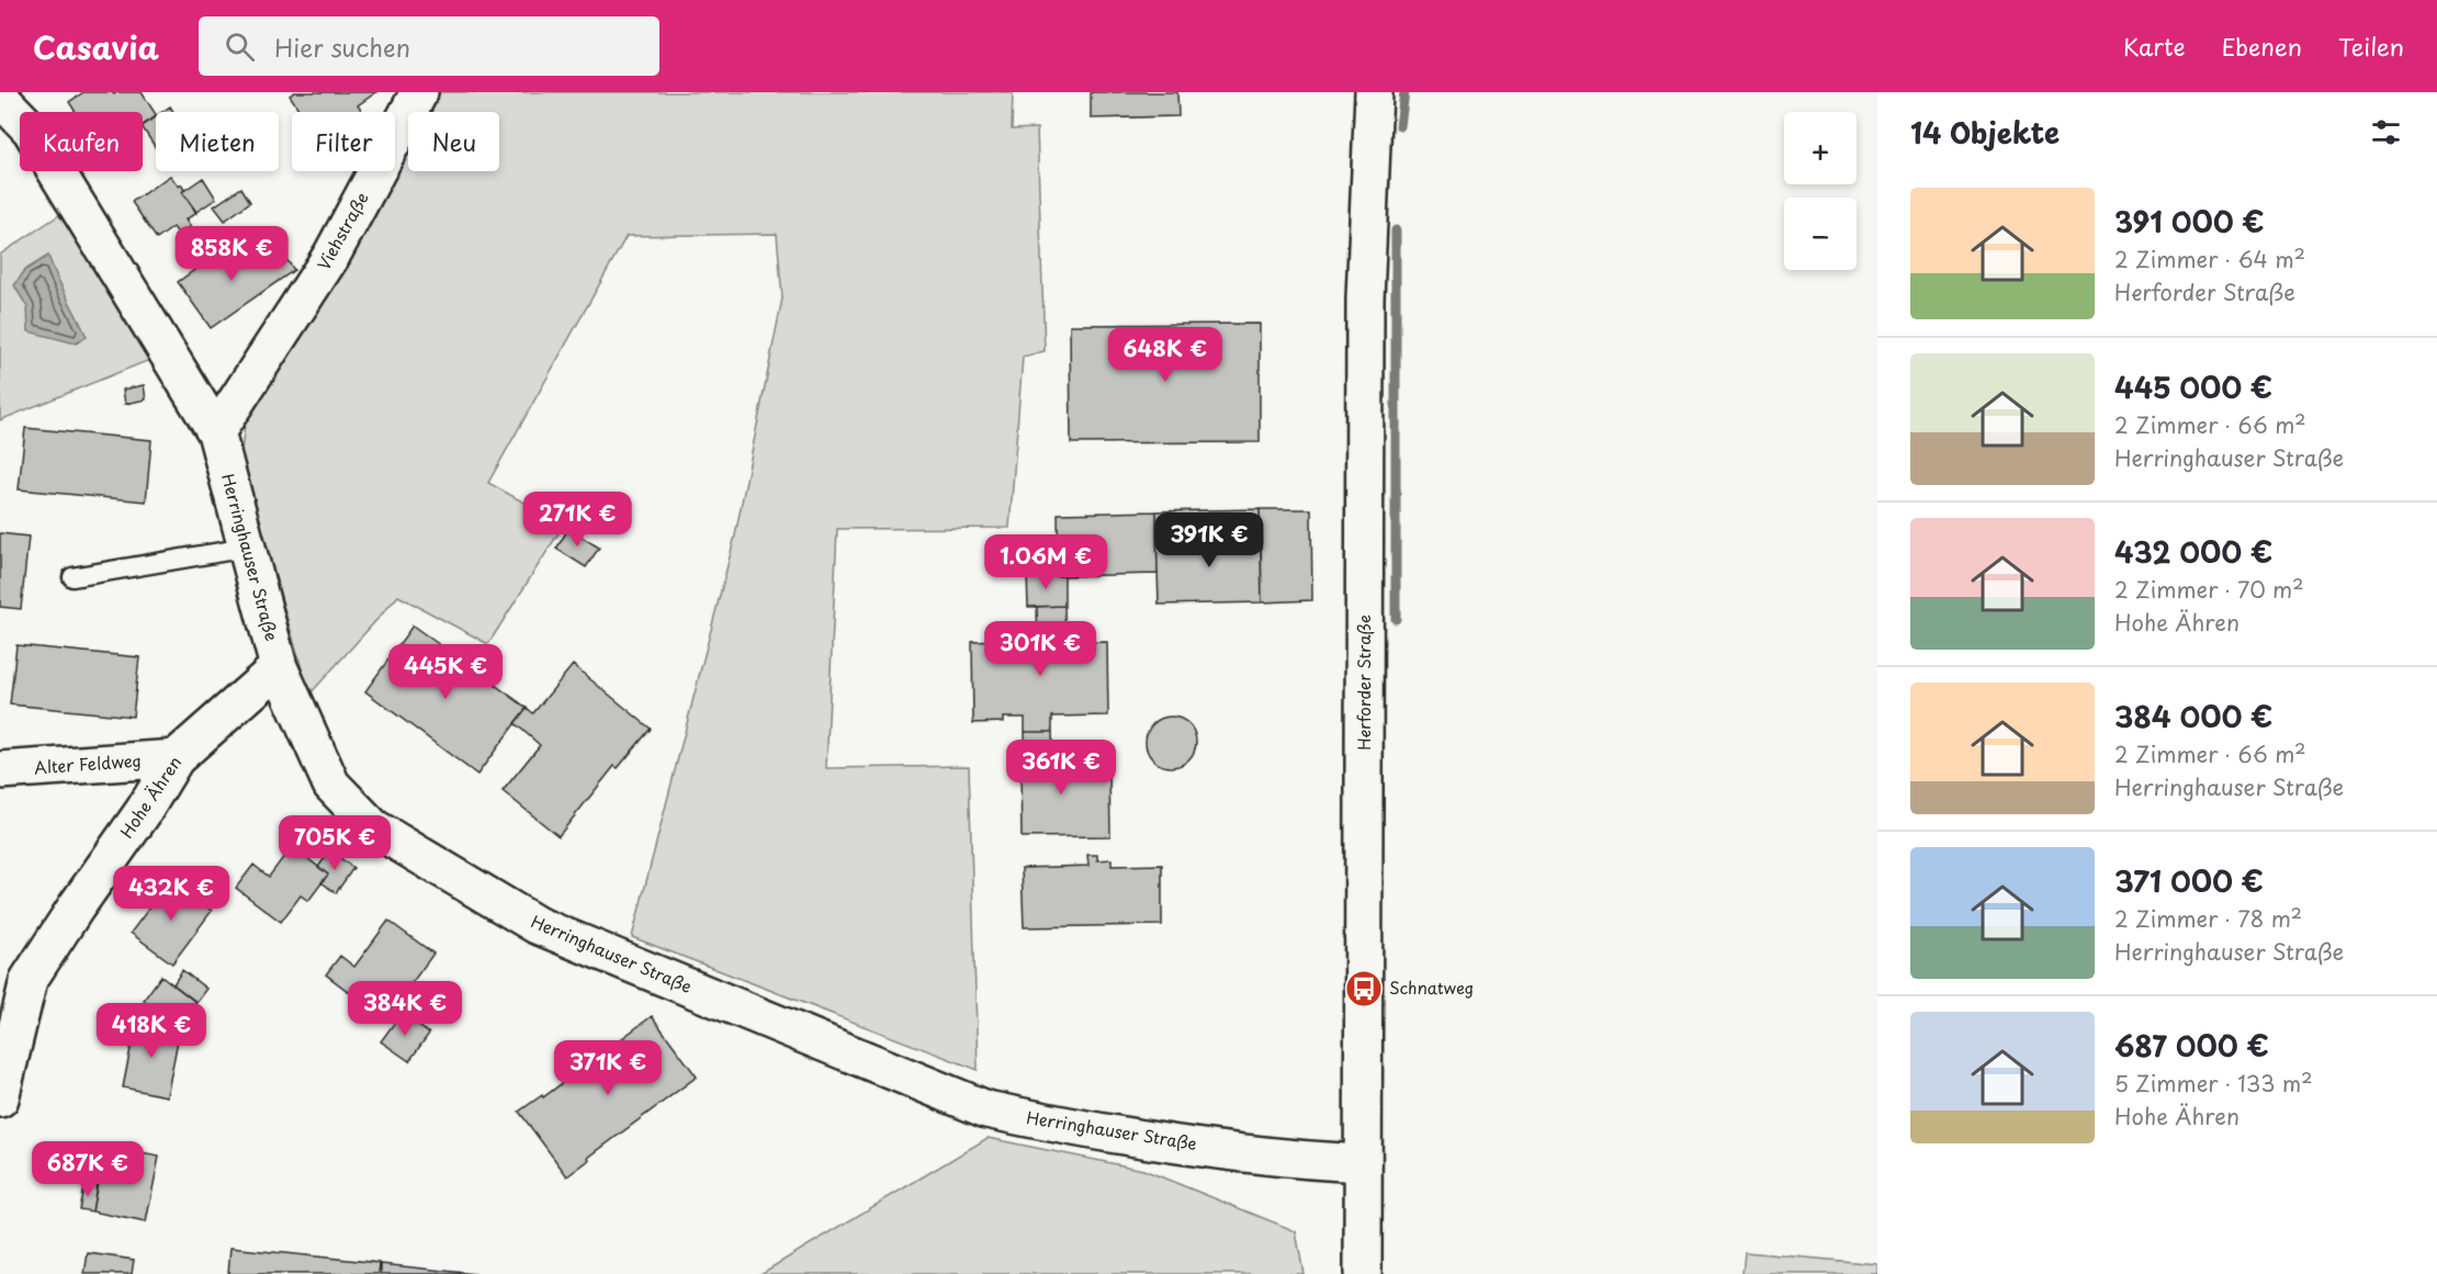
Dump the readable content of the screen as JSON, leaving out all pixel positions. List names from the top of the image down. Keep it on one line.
{"streets":{"street":["Viehstraße","Herringhauser Straße","Herforder Straße","Alter Feldweg","Hohe Ähren"]},"crossings":[["Viehstraße","Herringhauser Straße"],["Herringhauser Straße","Herforder Straße"],["Herringhauser Straße","Hohe Ähren"],["Alter Feldweg","Hohe Ähren"]],"places":{"bus stop":["Schnatweg"]},"page":{"header":"Casavia","search":"Hier suchen","nav":["Karte","Ebenen","Teilen"],"heading":"14 Objekte","map_buttons":["+","−"],"chip":["Kaufen","Mieten","Filter","Neu"],"list":[{"name":"391 000 €","note":"2 Zimmer · 64 m² · Herforder Straße"},{"name":"445 000 €","note":"2 Zimmer · 66 m² · Herringhauser Straße"},{"name":"432 000 €","note":"2 Zimmer · 70 m² · Hohe Ähren"},{"name":"384 000 €","note":"2 Zimmer · 66 m² · Herringhauser Straße"},{"name":"371 000 €","note":"2 Zimmer · 78 m² · Herringhauser Straße"},{"name":"687 000 €","note":"5 Zimmer · 133 m² · Hohe Ähren"}],"price":["858K €","648K €","271K €","391K €","1.06M €","301K €","445K €","361K €","705K €","432K €","384K €","418K €","371K €","687K €"]}}
